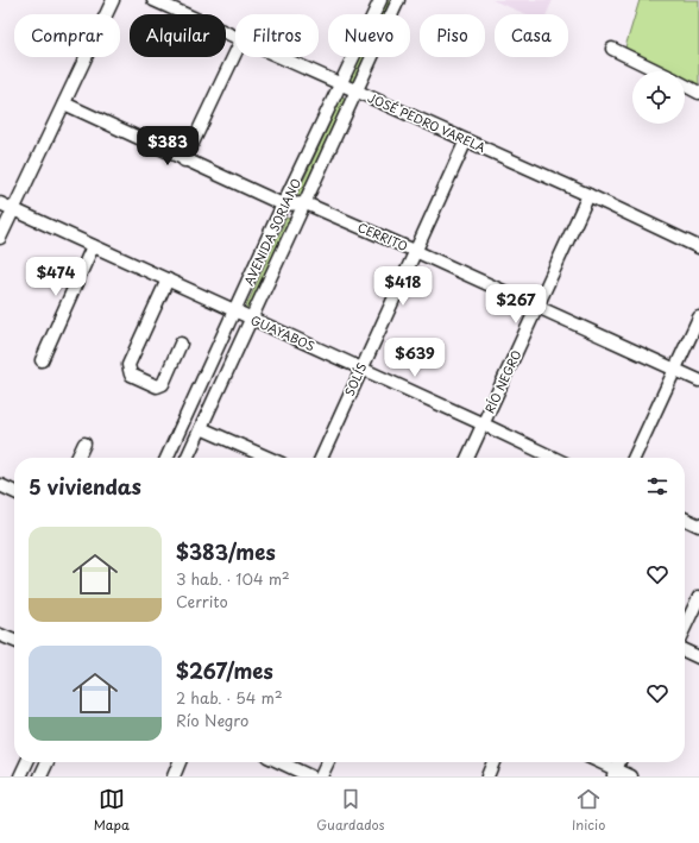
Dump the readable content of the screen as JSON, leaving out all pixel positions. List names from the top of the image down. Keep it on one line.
{"streets":{"street":["JOSÉ PEDRO VARELA","AVENIDA SORIANO","CERRITO","GUAYABOS","SOLÍS","RÍO NEGRO"]},"crossings":[["JOSÉ PEDRO VARELA","AVENIDA SORIANO"],["JOSÉ PEDRO VARELA","SOLÍS"],["JOSÉ PEDRO VARELA","RÍO NEGRO"],["AVENIDA SORIANO","CERRITO"],["AVENIDA SORIANO","GUAYABOS"],["CERRITO","SOLÍS"],["CERRITO","RÍO NEGRO"],["GUAYABOS","SOLÍS"],["GUAYABOS","RÍO NEGRO"]],"page":{"chip":["Comprar","Alquilar","Filtros","Nuevo","Piso","Casa"],"price":["$383","$474","$418","$267","$639"],"heading":"5 viviendas","list":[{"name":"$383/mes","note":"3 hab. · 104 m² · Cerrito"},{"name":"$267/mes","note":"2 hab. · 54 m² · Río Negro"}],"tabs":["Mapa","Guardados","Inicio"]}}
